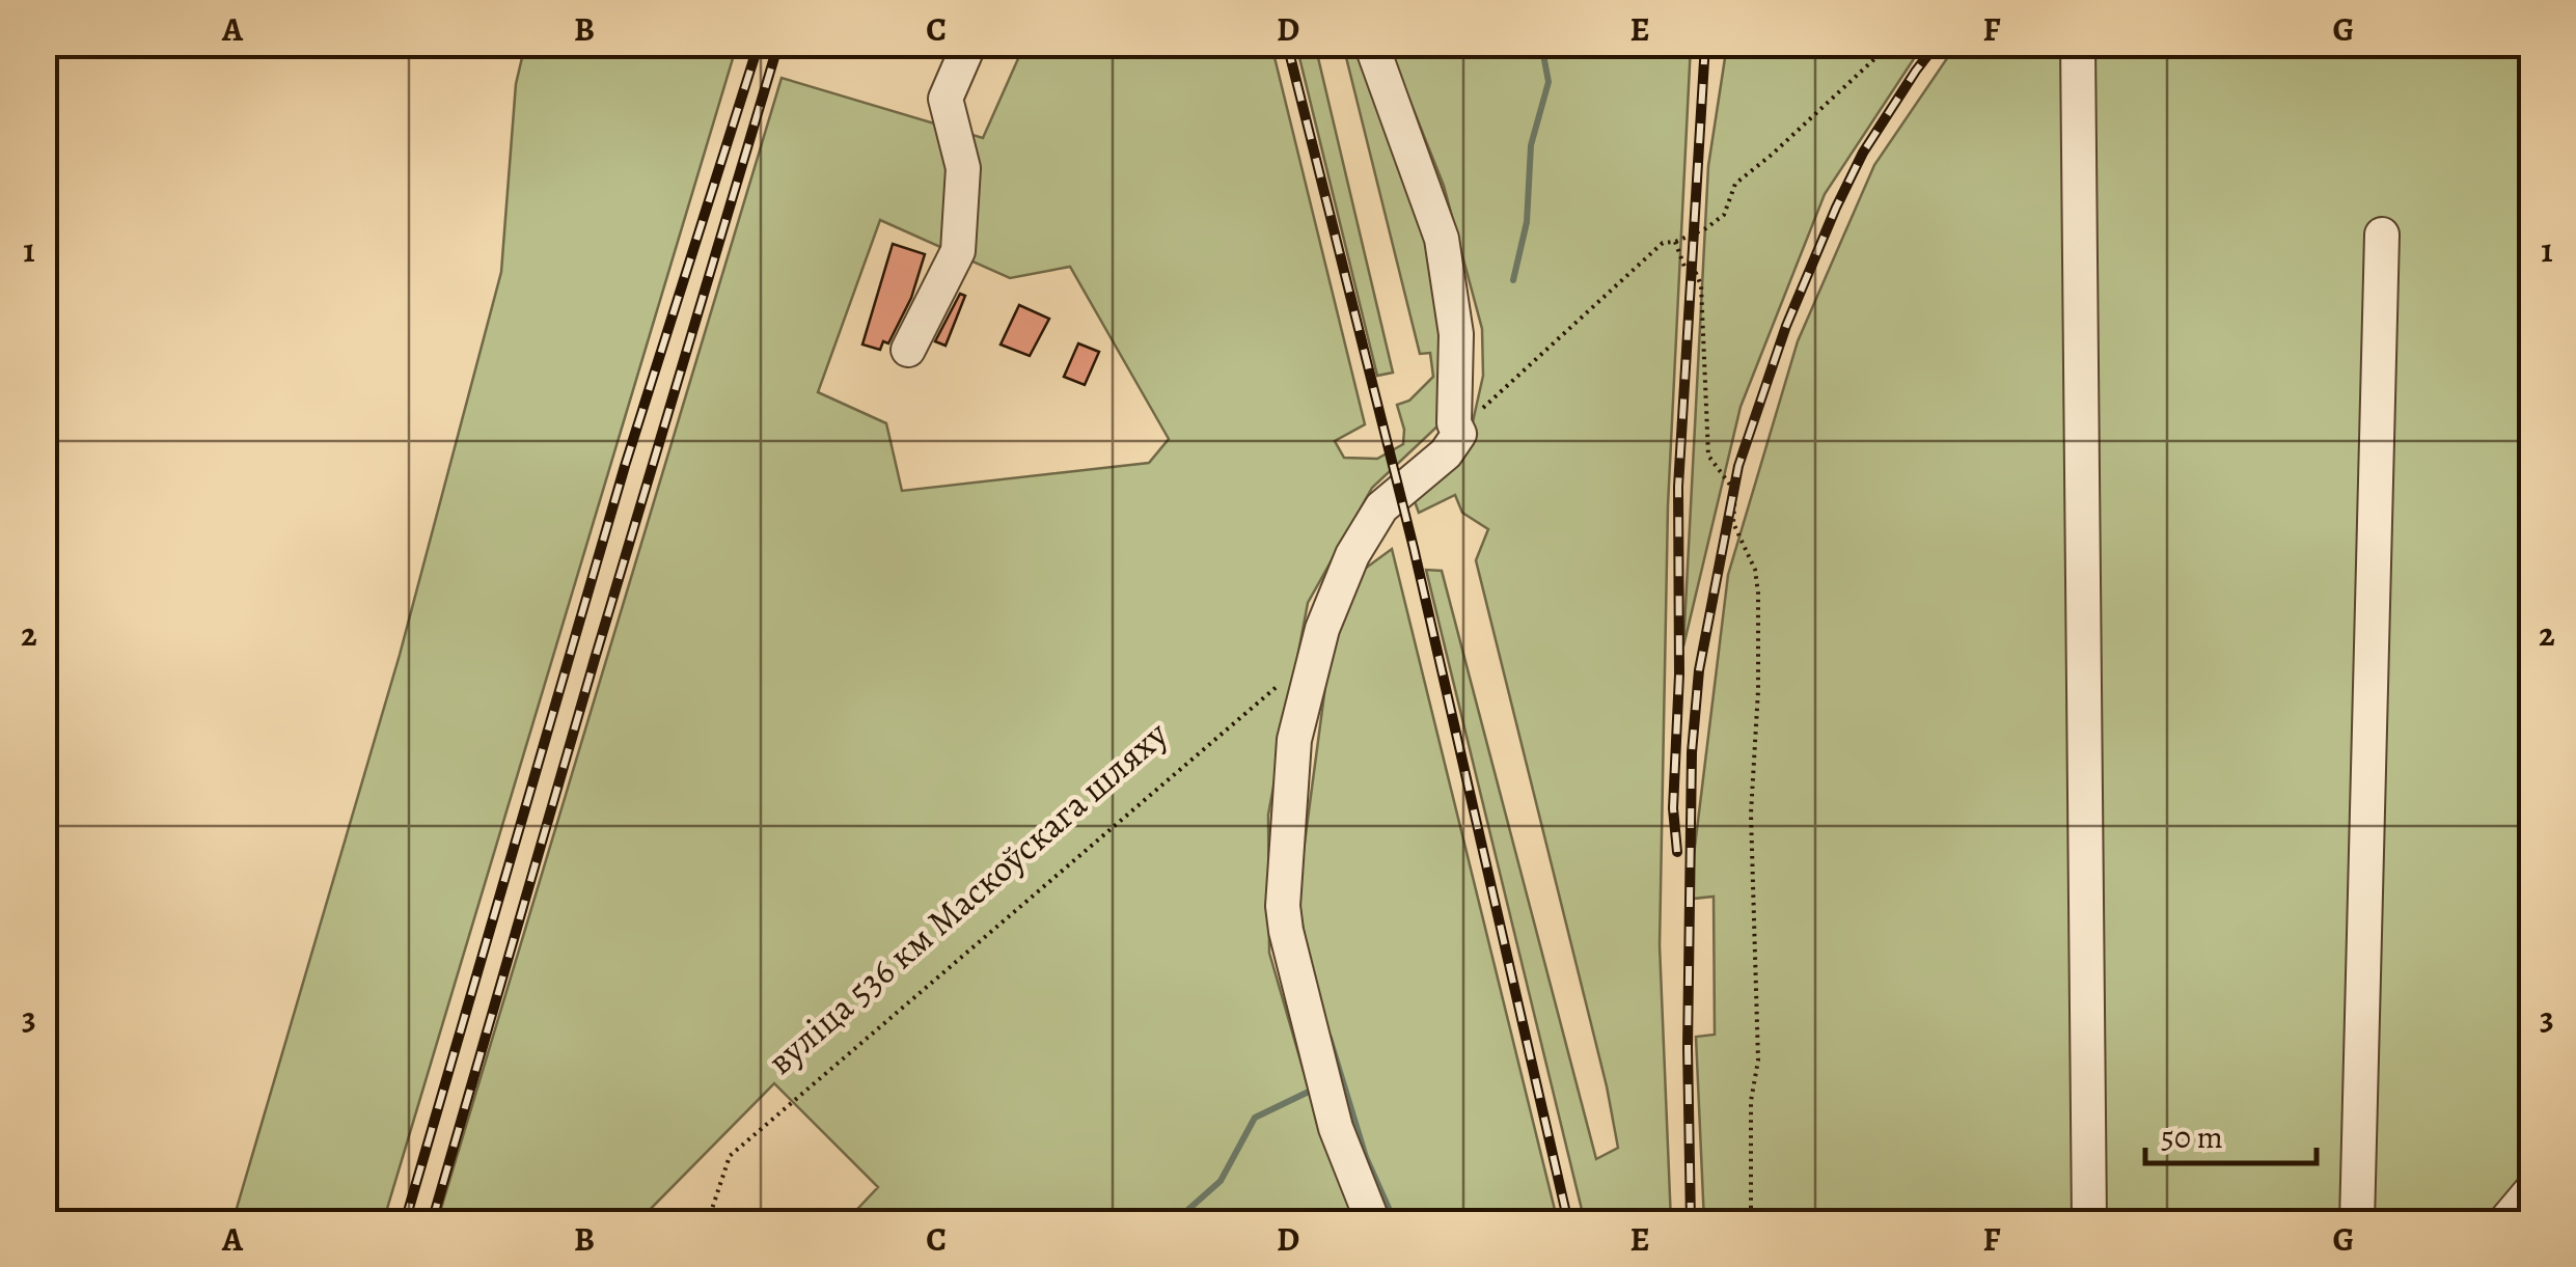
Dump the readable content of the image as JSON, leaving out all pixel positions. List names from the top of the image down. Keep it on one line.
{"streets":{"path":["вуліца 536 км Маскоўскага шляху"]},"scale_bar":"50 m","grid":{"columns":["A","B","C","D","E","F","G"],"rows":["1","2","3"]}}
